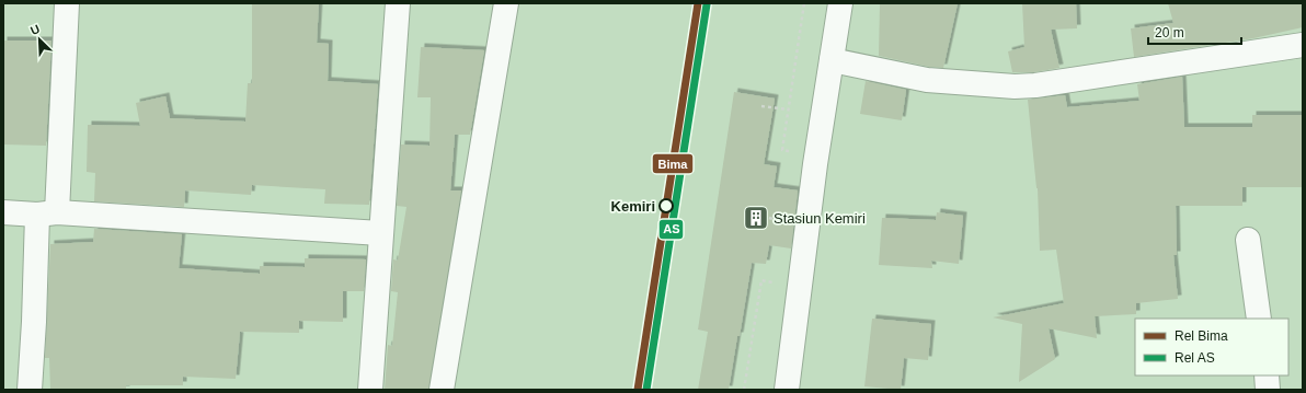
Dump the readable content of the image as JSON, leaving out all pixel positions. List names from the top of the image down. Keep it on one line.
{"places":{"other":["Kemiri"],"building":["Stasiun Kemiri"]},"lines":["rail line Bima","rail line AS"],"legend":["Rel Bima","Rel AS"],"scale_bar":"20 m","north":"top left"}
